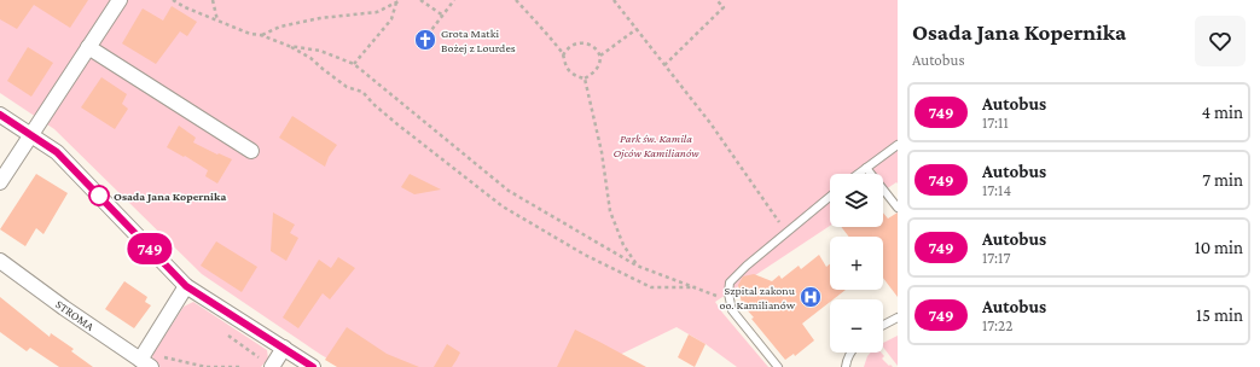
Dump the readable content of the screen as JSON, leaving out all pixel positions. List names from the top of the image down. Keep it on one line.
{"streets":{"street":["STROMA"]},"parks":["Park św. Kamila Ojców Kamilianów"],"places":{"church":["Grota Matki Bożej z Lourdes"],"other":["Osada Jana Kopernika"],"hospital":["Szpital zakonu oo. Kamilianów"]},"lines":["bus line 749"],"page":{"on_map":"749","heading":["Osada Jana Kopernika","Autobus"],"list":[{"mark":"749","name":"Autobus","note":"17:11","value":"4 min"},{"mark":"749","name":"Autobus","note":"17:14","value":"7 min"},{"mark":"749","name":"Autobus","note":"17:17","value":"10 min"},{"mark":"749","name":"Autobus","note":"17:22","value":"15 min"}],"map_buttons":["+","−"]}}
